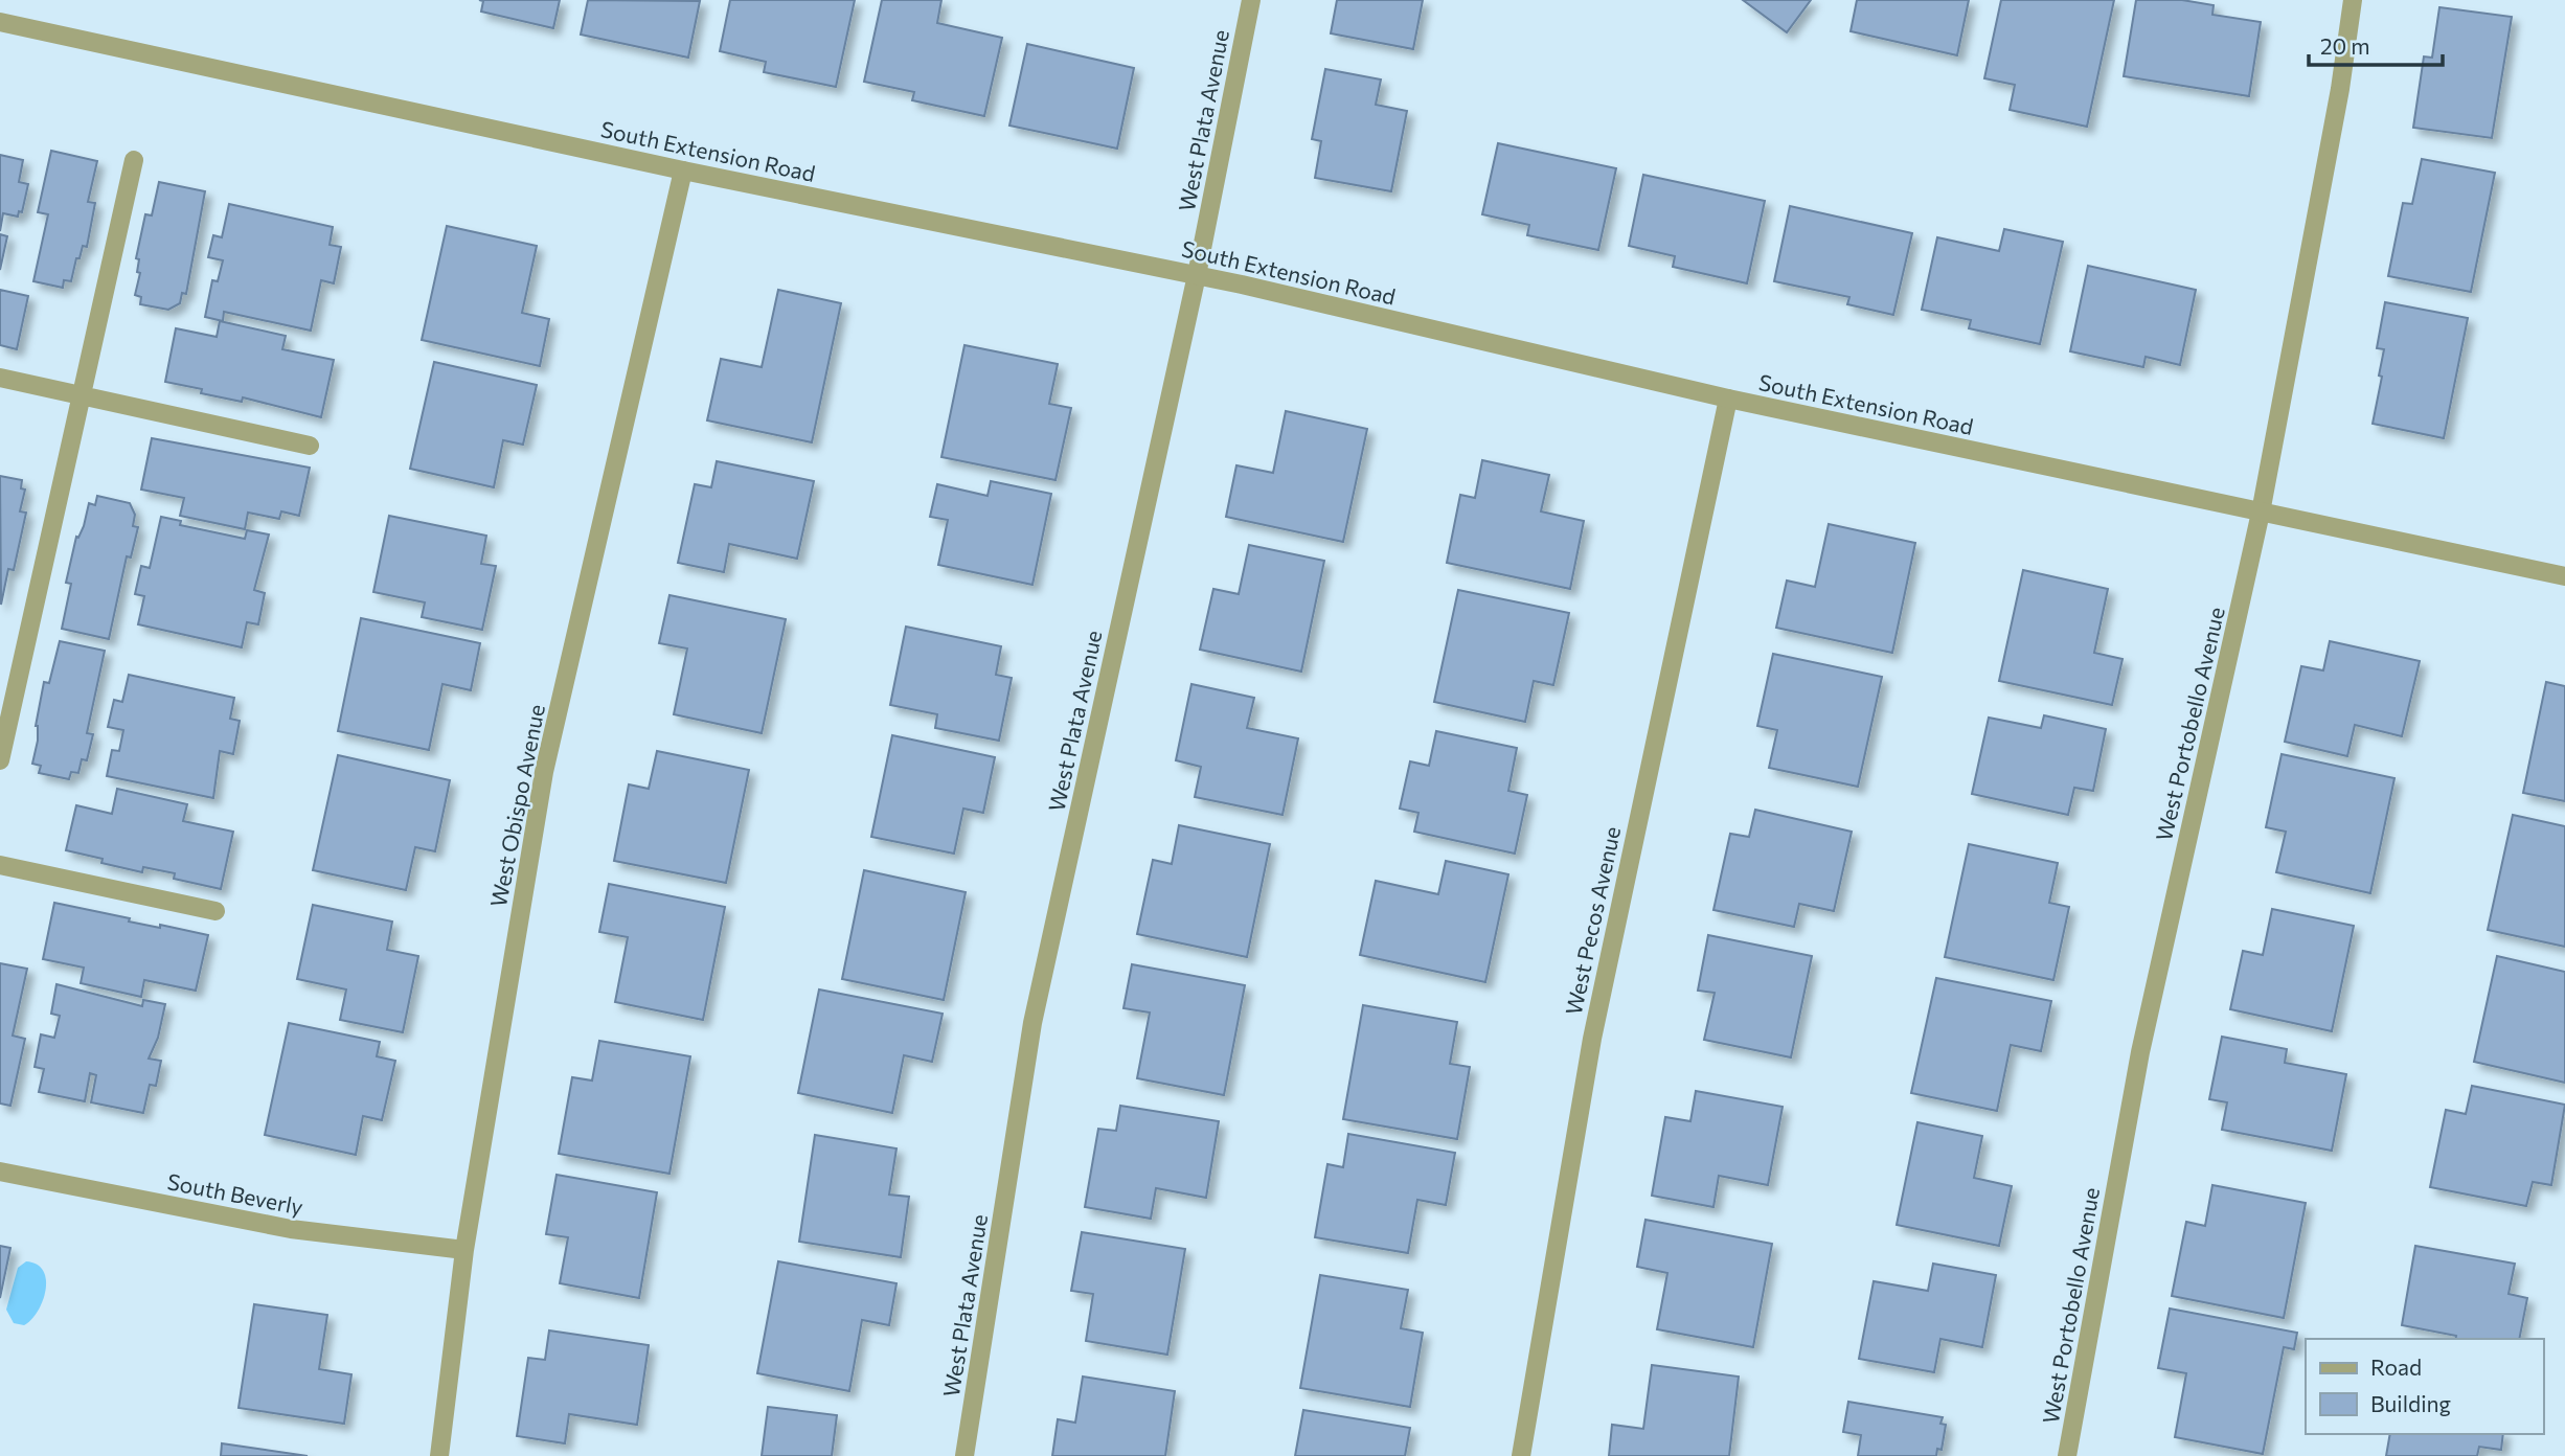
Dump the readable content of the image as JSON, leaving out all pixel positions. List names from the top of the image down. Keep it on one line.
{"streets":{"street":["West Plata Avenue","South Extension Road","West Portobello Avenue","West Obispo Avenue","West Pecos Avenue","South Beverly"]},"crossings":[["West Plata Avenue","South Extension Road"],["South Extension Road","West Portobello Avenue"],["South Extension Road","West Obispo Avenue"],["South Extension Road","West Pecos Avenue"],["West Obispo Avenue","South Beverly"]],"legend":["Road","Building"],"scale_bar":"20 m"}
